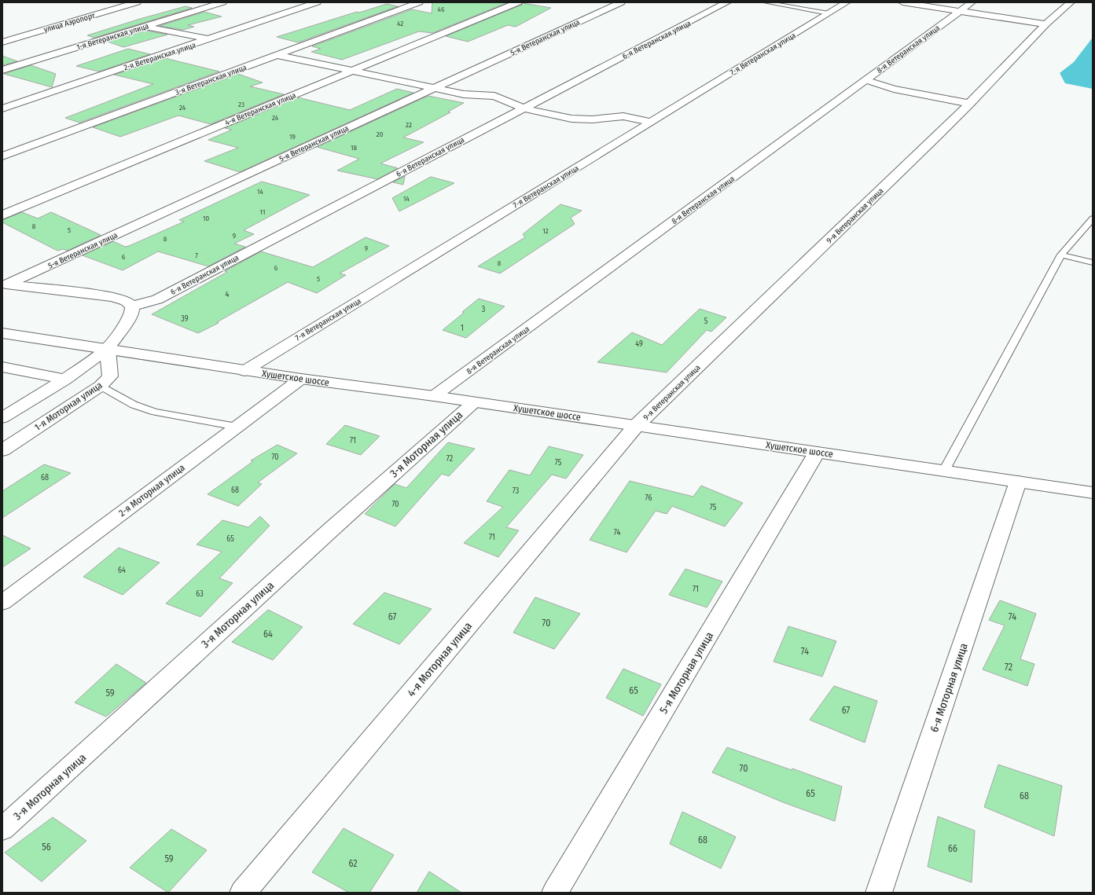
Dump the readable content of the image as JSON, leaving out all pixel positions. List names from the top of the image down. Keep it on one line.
{"streets":{"street":["улица Аэропорт","1-я Ветеранская улица","5-я Ветеранская улица","6-я Ветеранская улица","8-я Ветеранская улица","7-я Ветеранская улица","2-я Ветеранская улица","3-я Ветеранская улица","4-я Ветеранская улица","9-я Ветеранская улица","Хушетское шоссе","1-я Моторная улица","3-я Моторная улица","2-я Моторная улица","4-я Моторная улица","5-я Моторная улица","6-я Моторная улица"]},"crossings":[["8-я Ветеранская улица","Хушетское шоссе"],["7-я Ветеранская улица","Хушетское шоссе"],["9-я Ветеранская улица","Хушетское шоссе"],["9-я Ветеранская улица","4-я Моторная улица"],["Хушетское шоссе","1-я Моторная улица"],["Хушетское шоссе","3-я Моторная улица"],["Хушетское шоссе","2-я Моторная улица"],["Хушетское шоссе","4-я Моторная улица"],["Хушетское шоссе","5-я Моторная улица"],["Хушетское шоссе","6-я Моторная улица"]],"house_numbers":["46","42","23","24","24","22","20","19","18","14","14","11","10","8","5","12","9","8","9","7","6","8","6","5","4","3","39","5","1","49","71","70","72","75","68","68","73","76","70","75","74","71","65","64","71","63","67","74","70","64","74","72","65","59","67","70","65","68","68","56","66","59","62"]}
